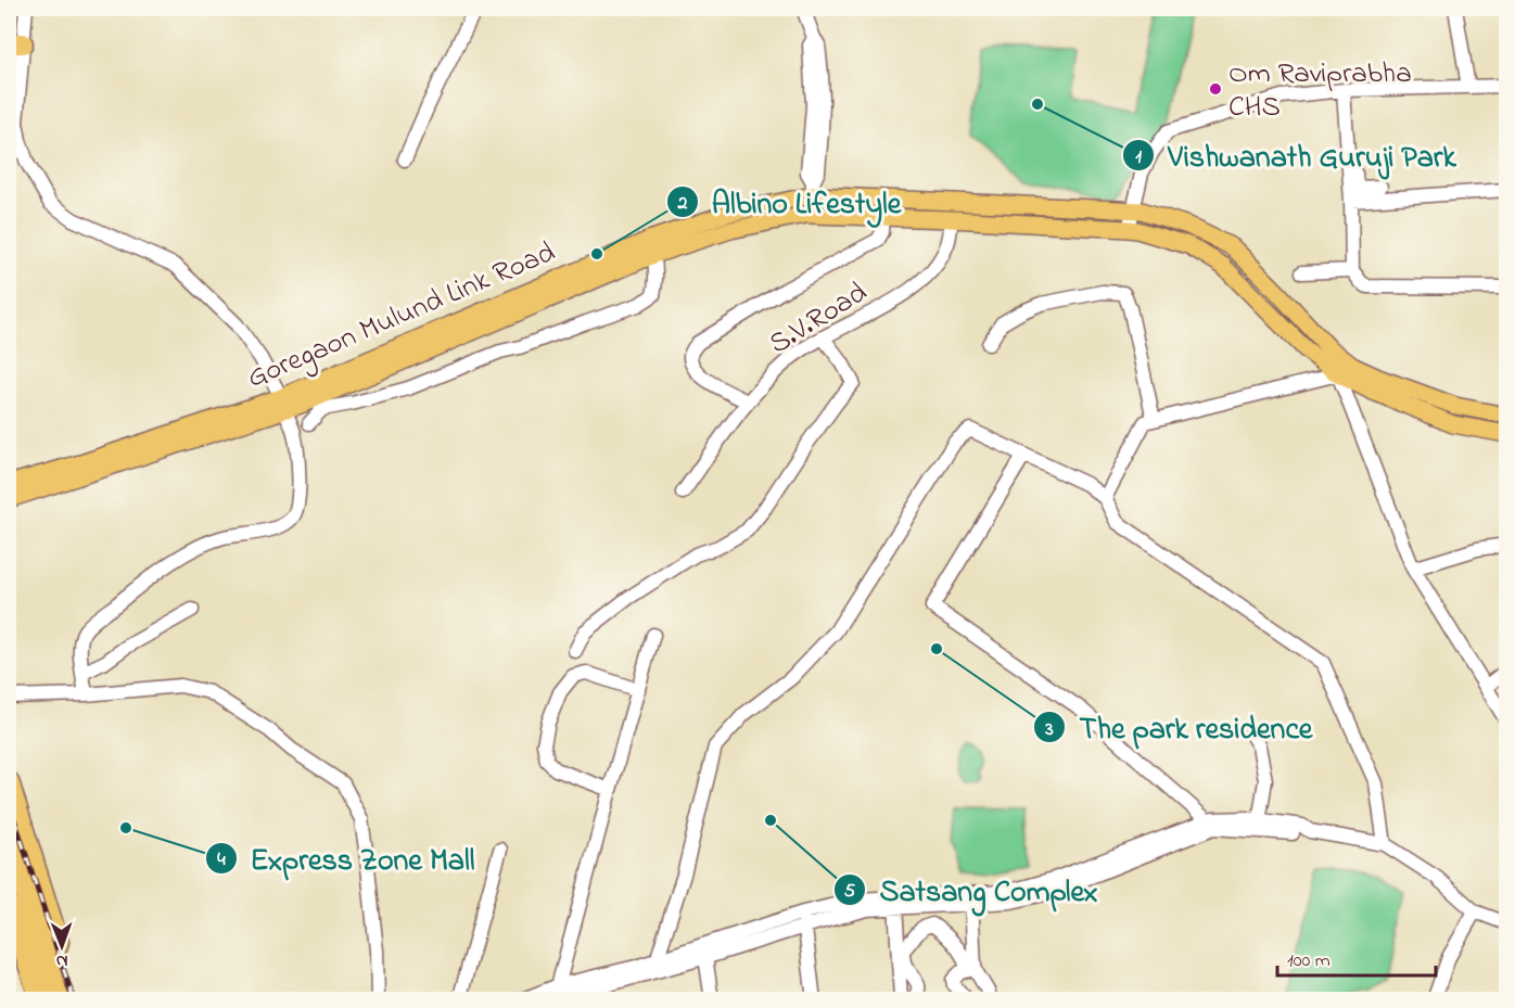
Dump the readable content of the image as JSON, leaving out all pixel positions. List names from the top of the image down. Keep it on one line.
{"streets":{"main road":["Goregaon Mulund Link Road"],"street":["S.V.Road"]},"crossings":[["Goregaon Mulund Link Road","S.V.Road"]],"places":["Om Raviprabha CHS","Vishwanath Guruji Park","Albino Lifestyle","The park residence","Satsang Complex","Express Zone Mall"],"scale_bar":"100 m","north":"bottom"}
